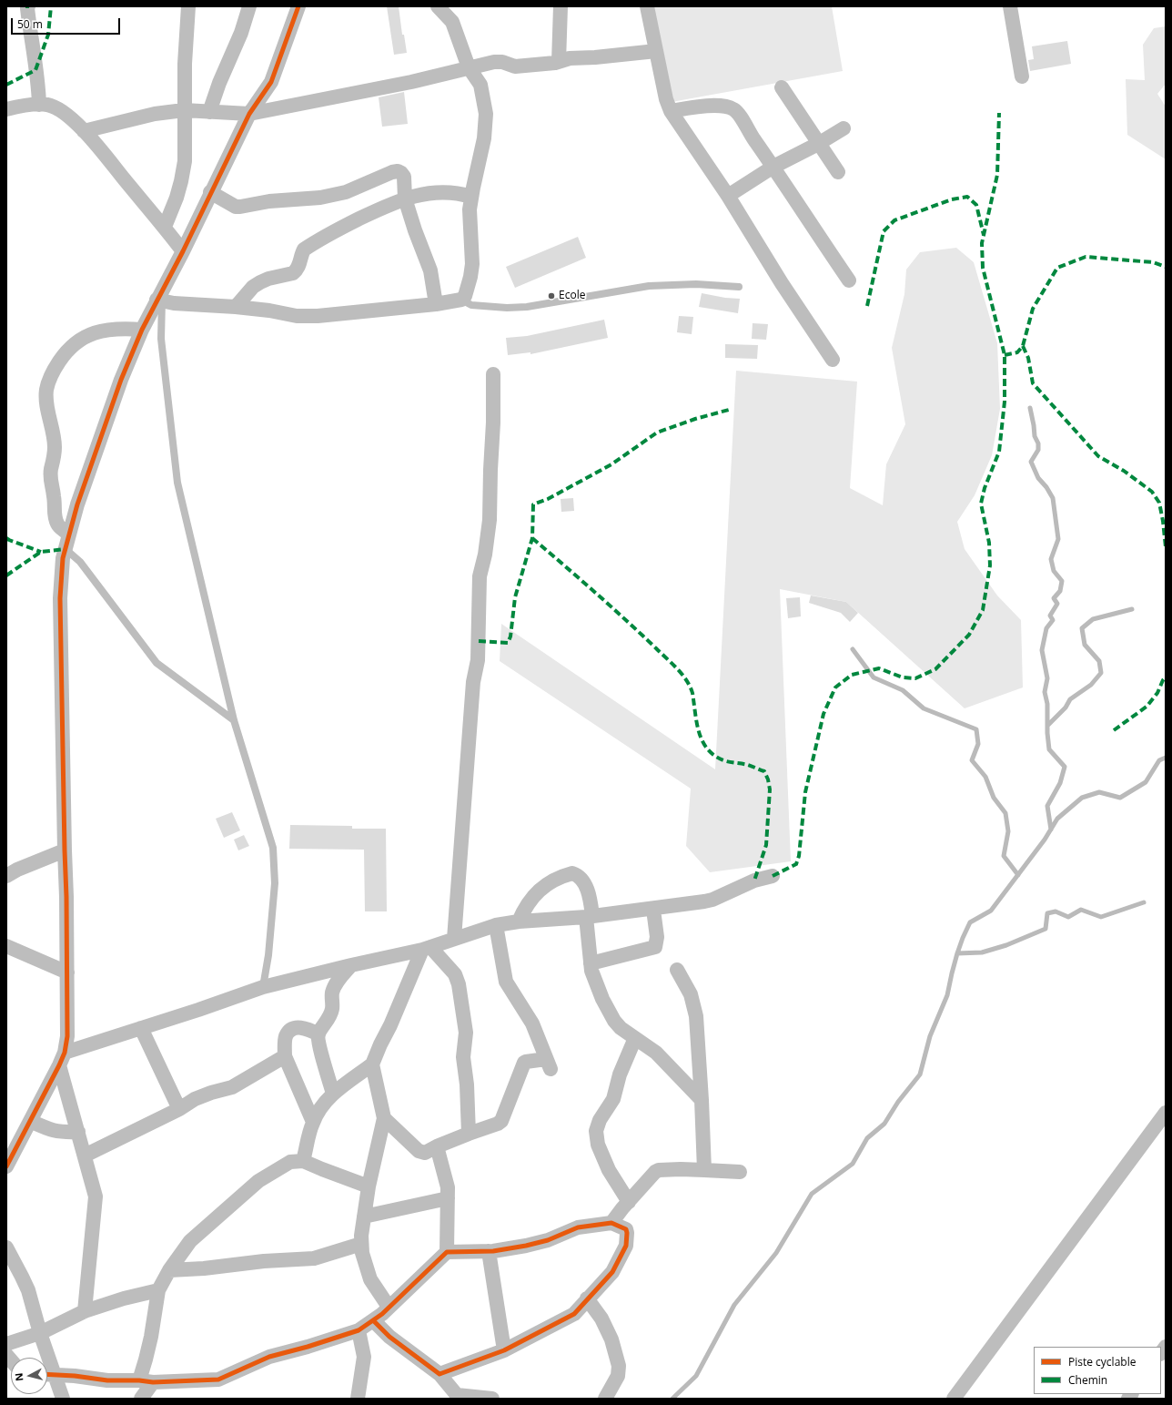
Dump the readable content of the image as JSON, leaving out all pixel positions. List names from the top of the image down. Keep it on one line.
{"places":["Ecole"],"legend":["Piste cyclable","Chemin"],"scale_bar":"50 m","north":"left"}
